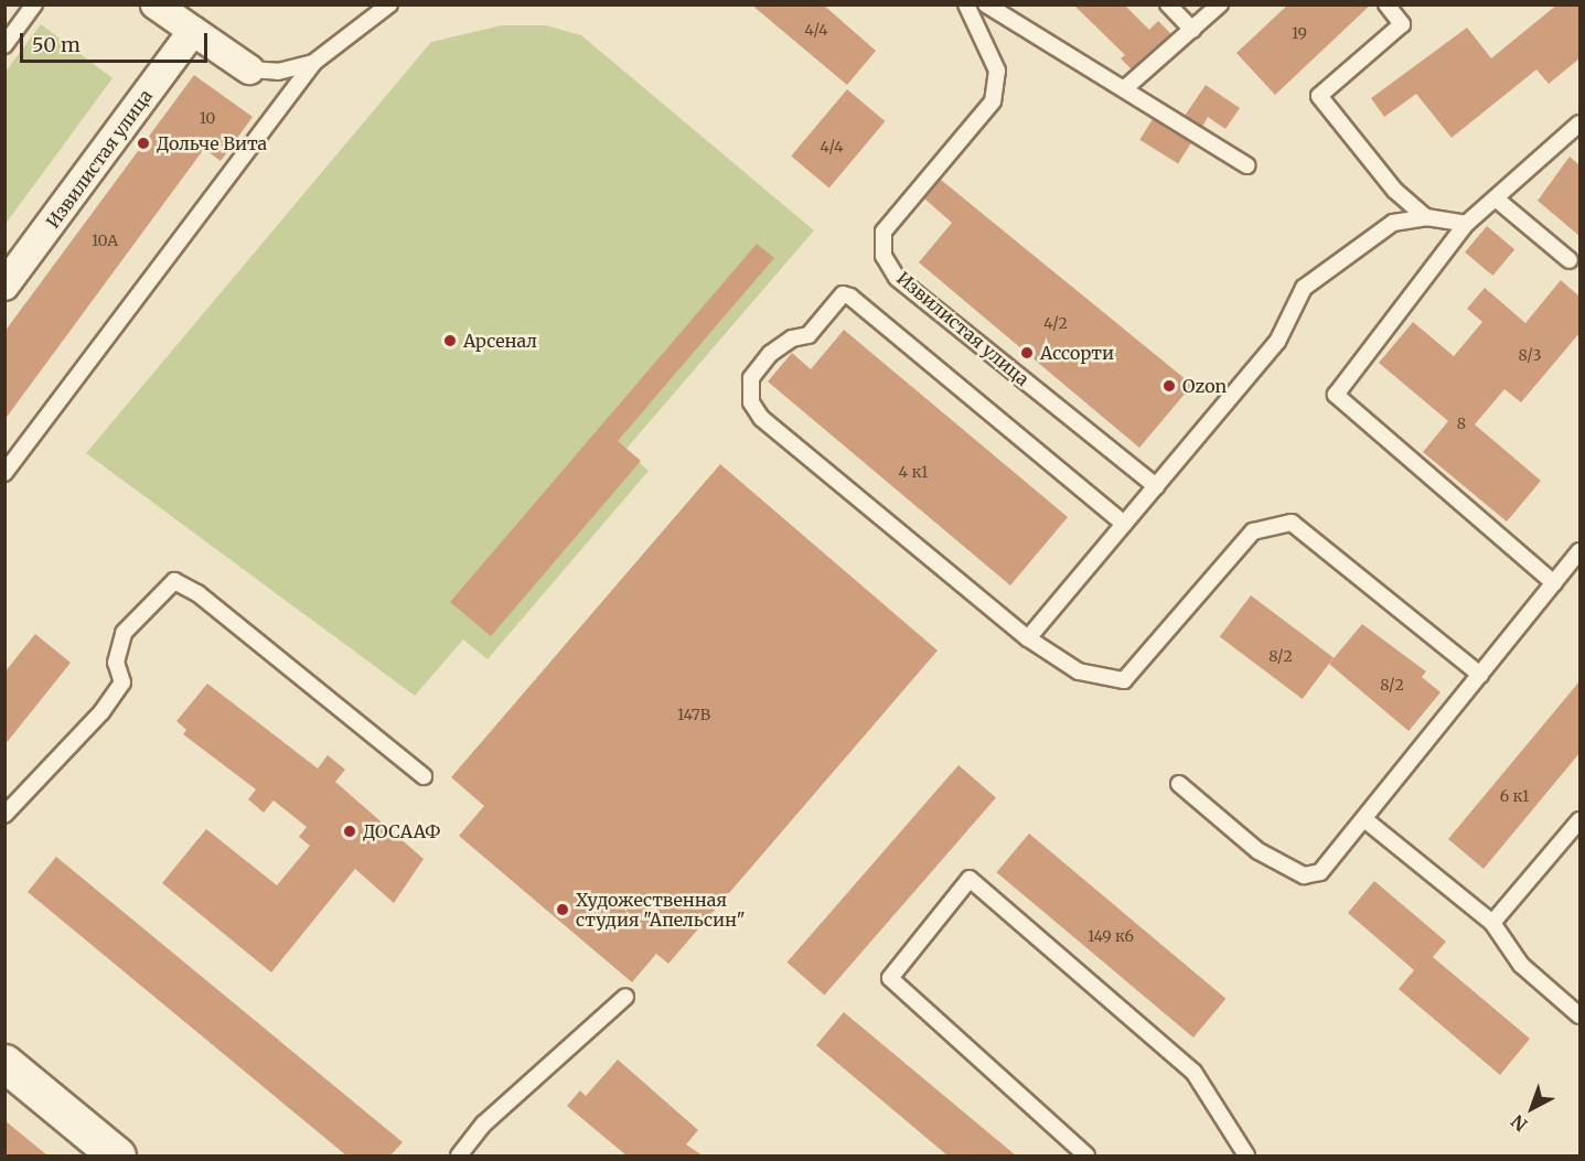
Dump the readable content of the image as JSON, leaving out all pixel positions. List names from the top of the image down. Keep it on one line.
{"streets":{"street":["Извилистая улица"]},"places":["Дольче Вита","Арсенал","Ассорти","Ozon","ДОСААФ","Художественная студия \"Апельсин\""],"house_numbers":["4/4","19","10","4/4","10А","4/2","8/3","8","4 к1","8/2","8/2","147В","6 к1","149 к6"],"scale_bar":"50 m","north":"bottom left"}
